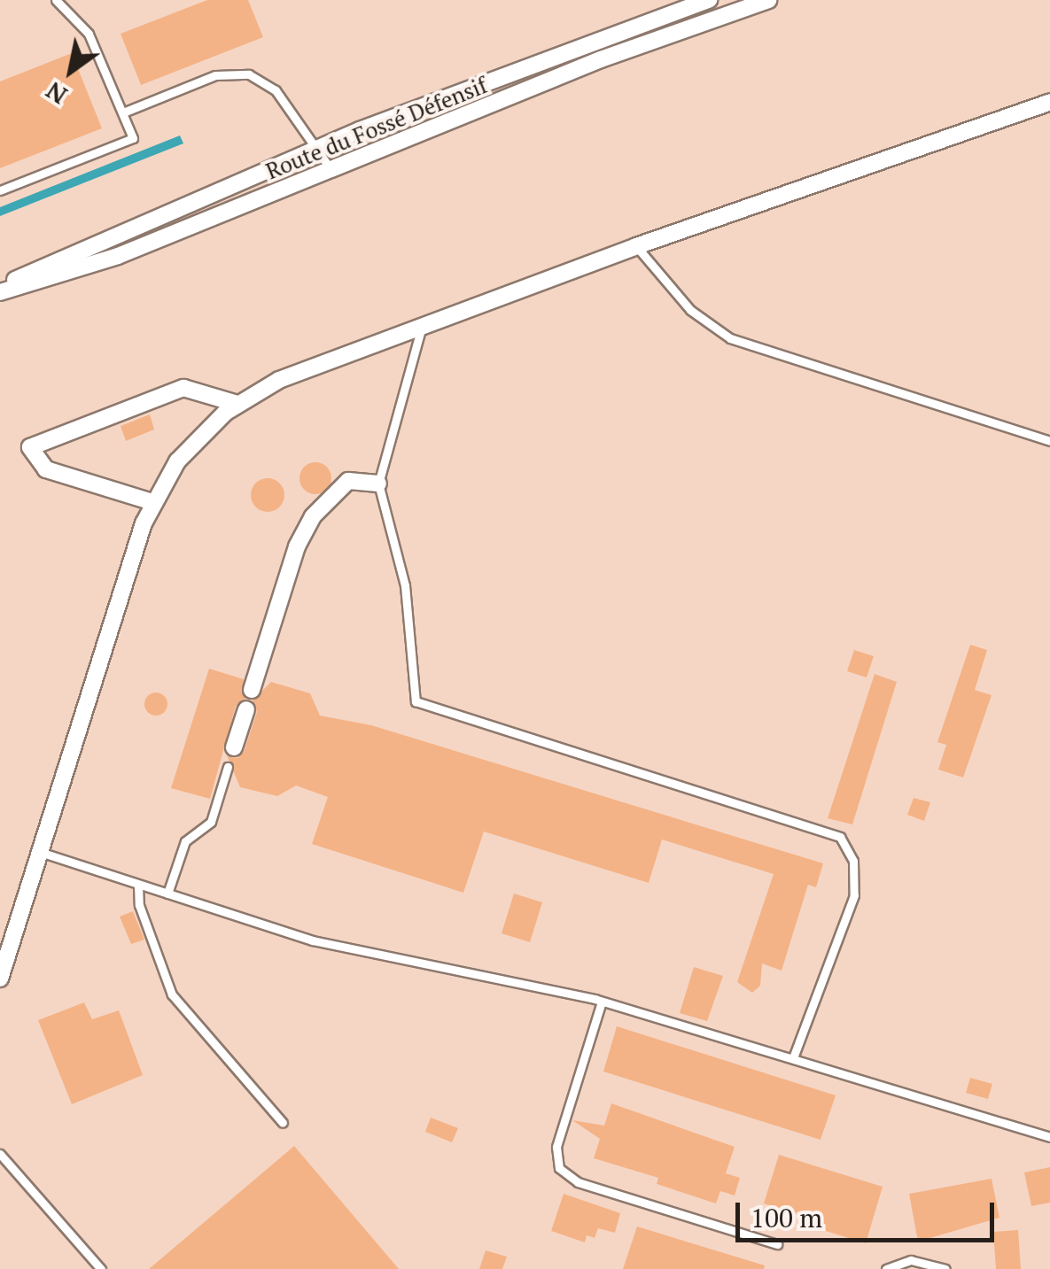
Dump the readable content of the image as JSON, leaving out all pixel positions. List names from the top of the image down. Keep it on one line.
{"streets":{"street":["Route du Fossé Défensif"]},"scale_bar":"100 m","north":"bottom left"}
